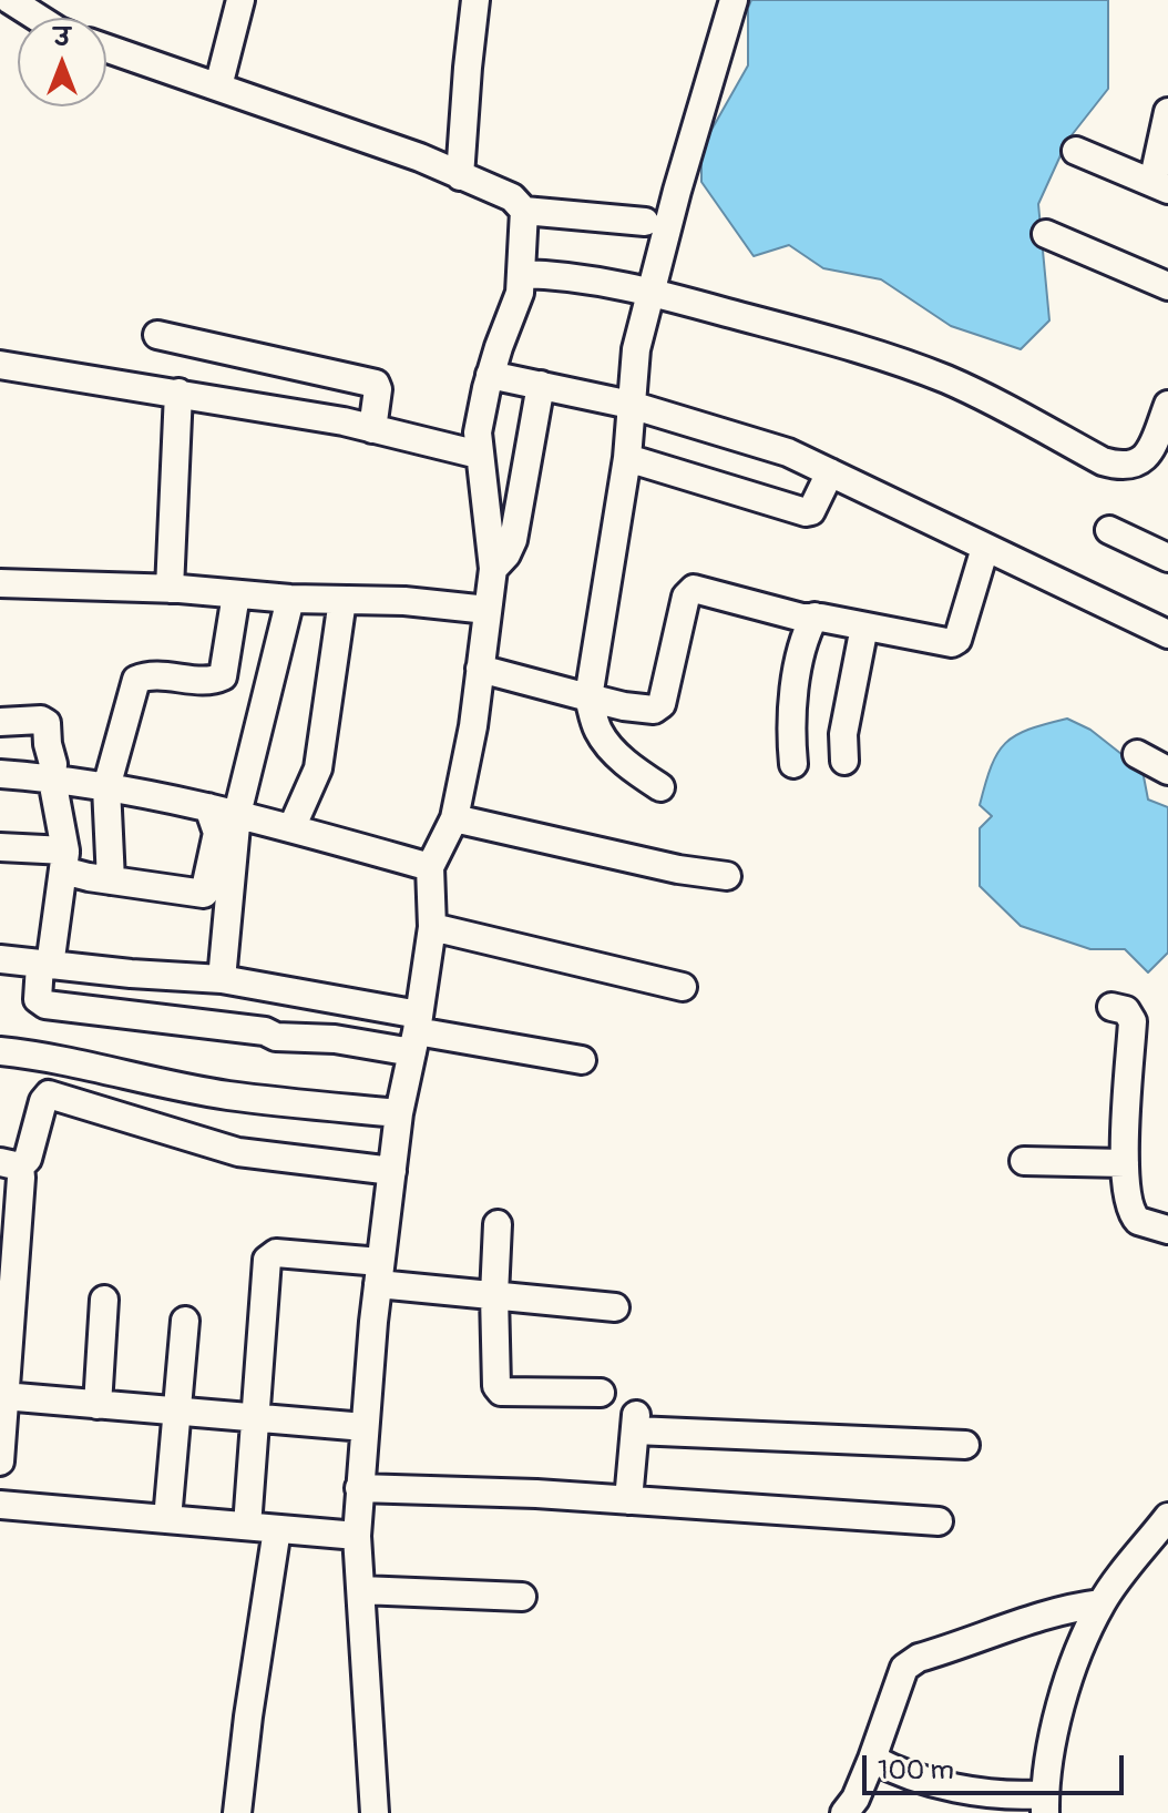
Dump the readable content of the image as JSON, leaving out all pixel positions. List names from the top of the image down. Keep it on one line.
{"scale_bar":"100 m","north":"top"}
